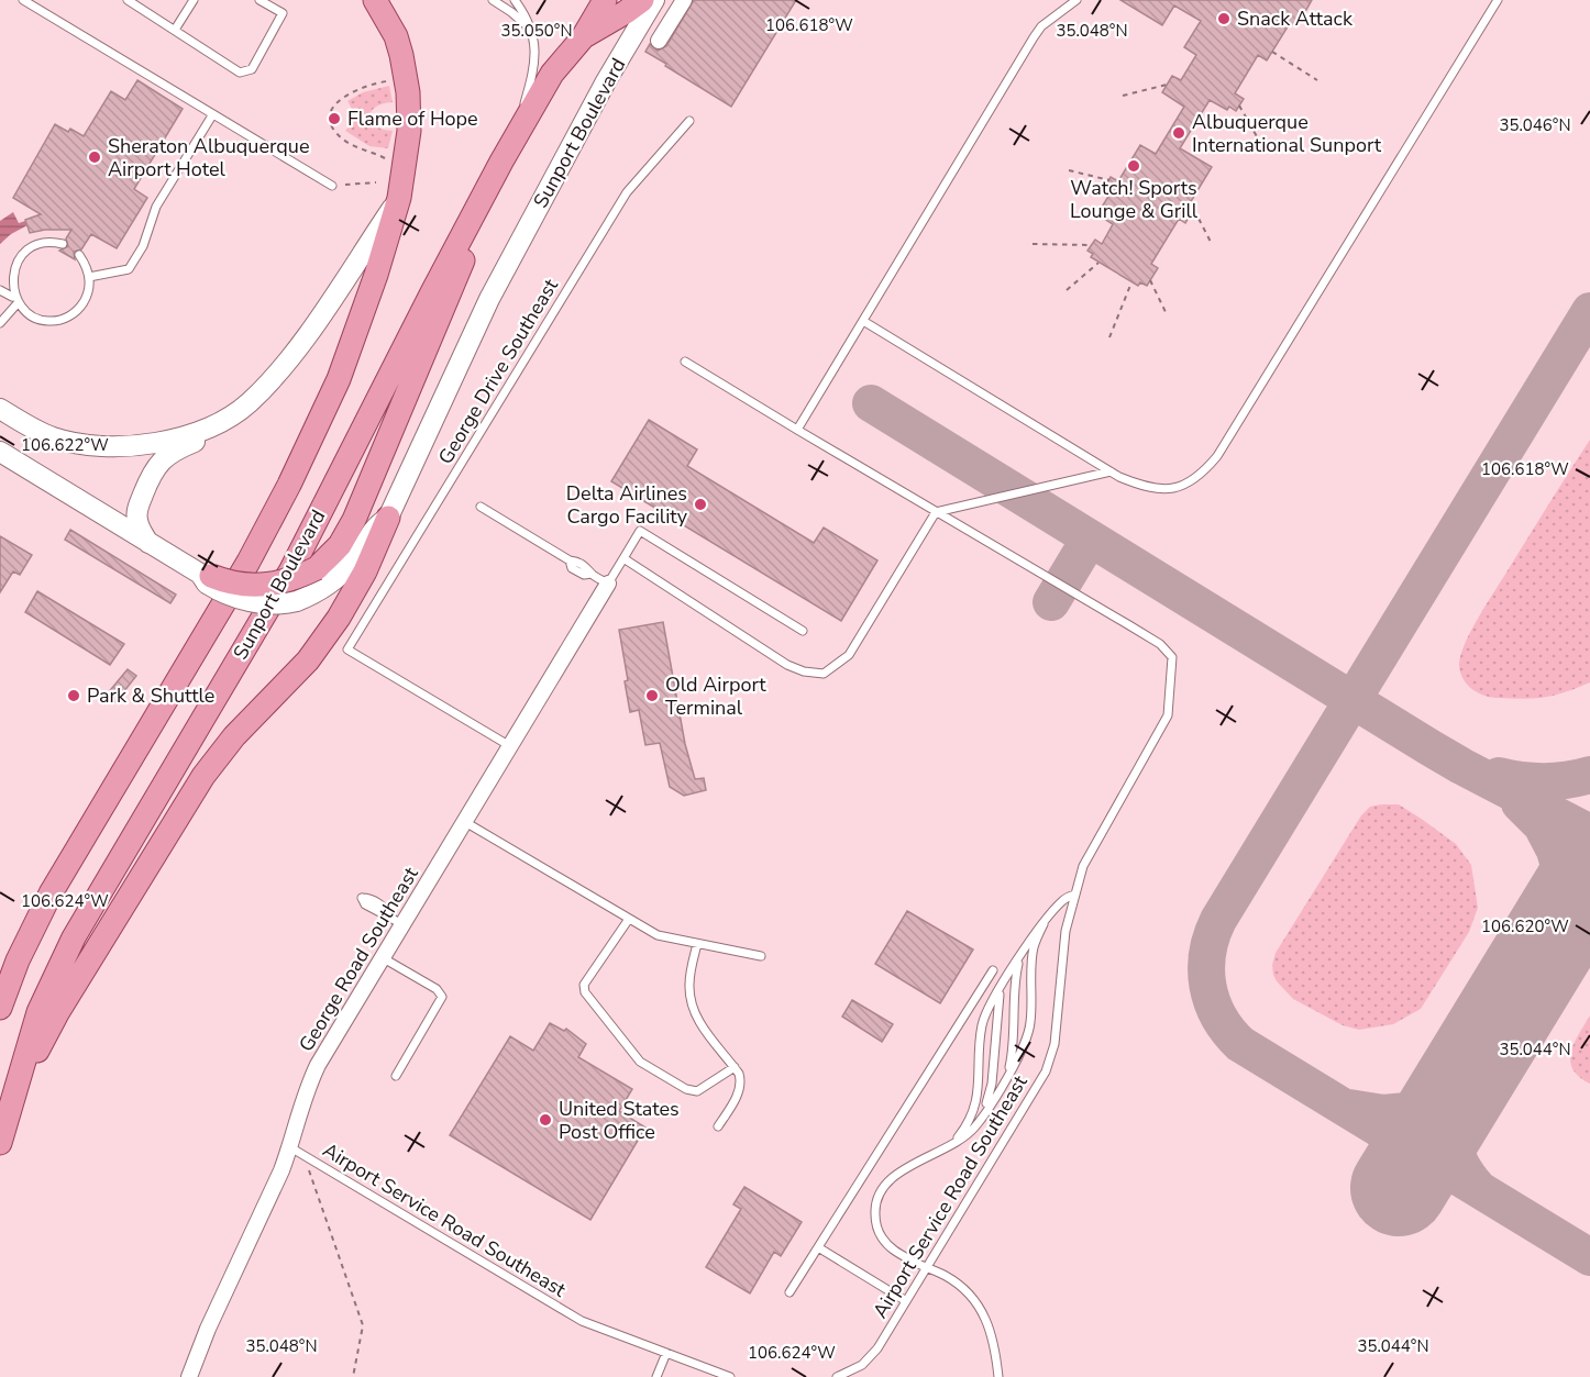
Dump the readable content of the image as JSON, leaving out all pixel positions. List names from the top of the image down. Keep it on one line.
{"streets":{"main road":["Sunport Boulevard"],"street":["George Road Southeast"],"lane":["George Drive Southeast","Airport Service Road Southeast"]},"crossings":[["George Drive Southeast","George Road Southeast"],["George Road Southeast","Airport Service Road Southeast"]],"places":["Snack Attack","Flame of Hope","Albuquerque International Sunport","Sheraton Albuquerque Airport Hotel","Watch! Sports Lounge & Grill","Delta Airlines Cargo Facility","Park & Shuttle","Old Airport Terminal","United States Post Office"],"coordinates":["106.618°W","35.050°N","35.048°N","35.046°N","106.622°W","106.624°W","106.620°W","35.044°N"]}
